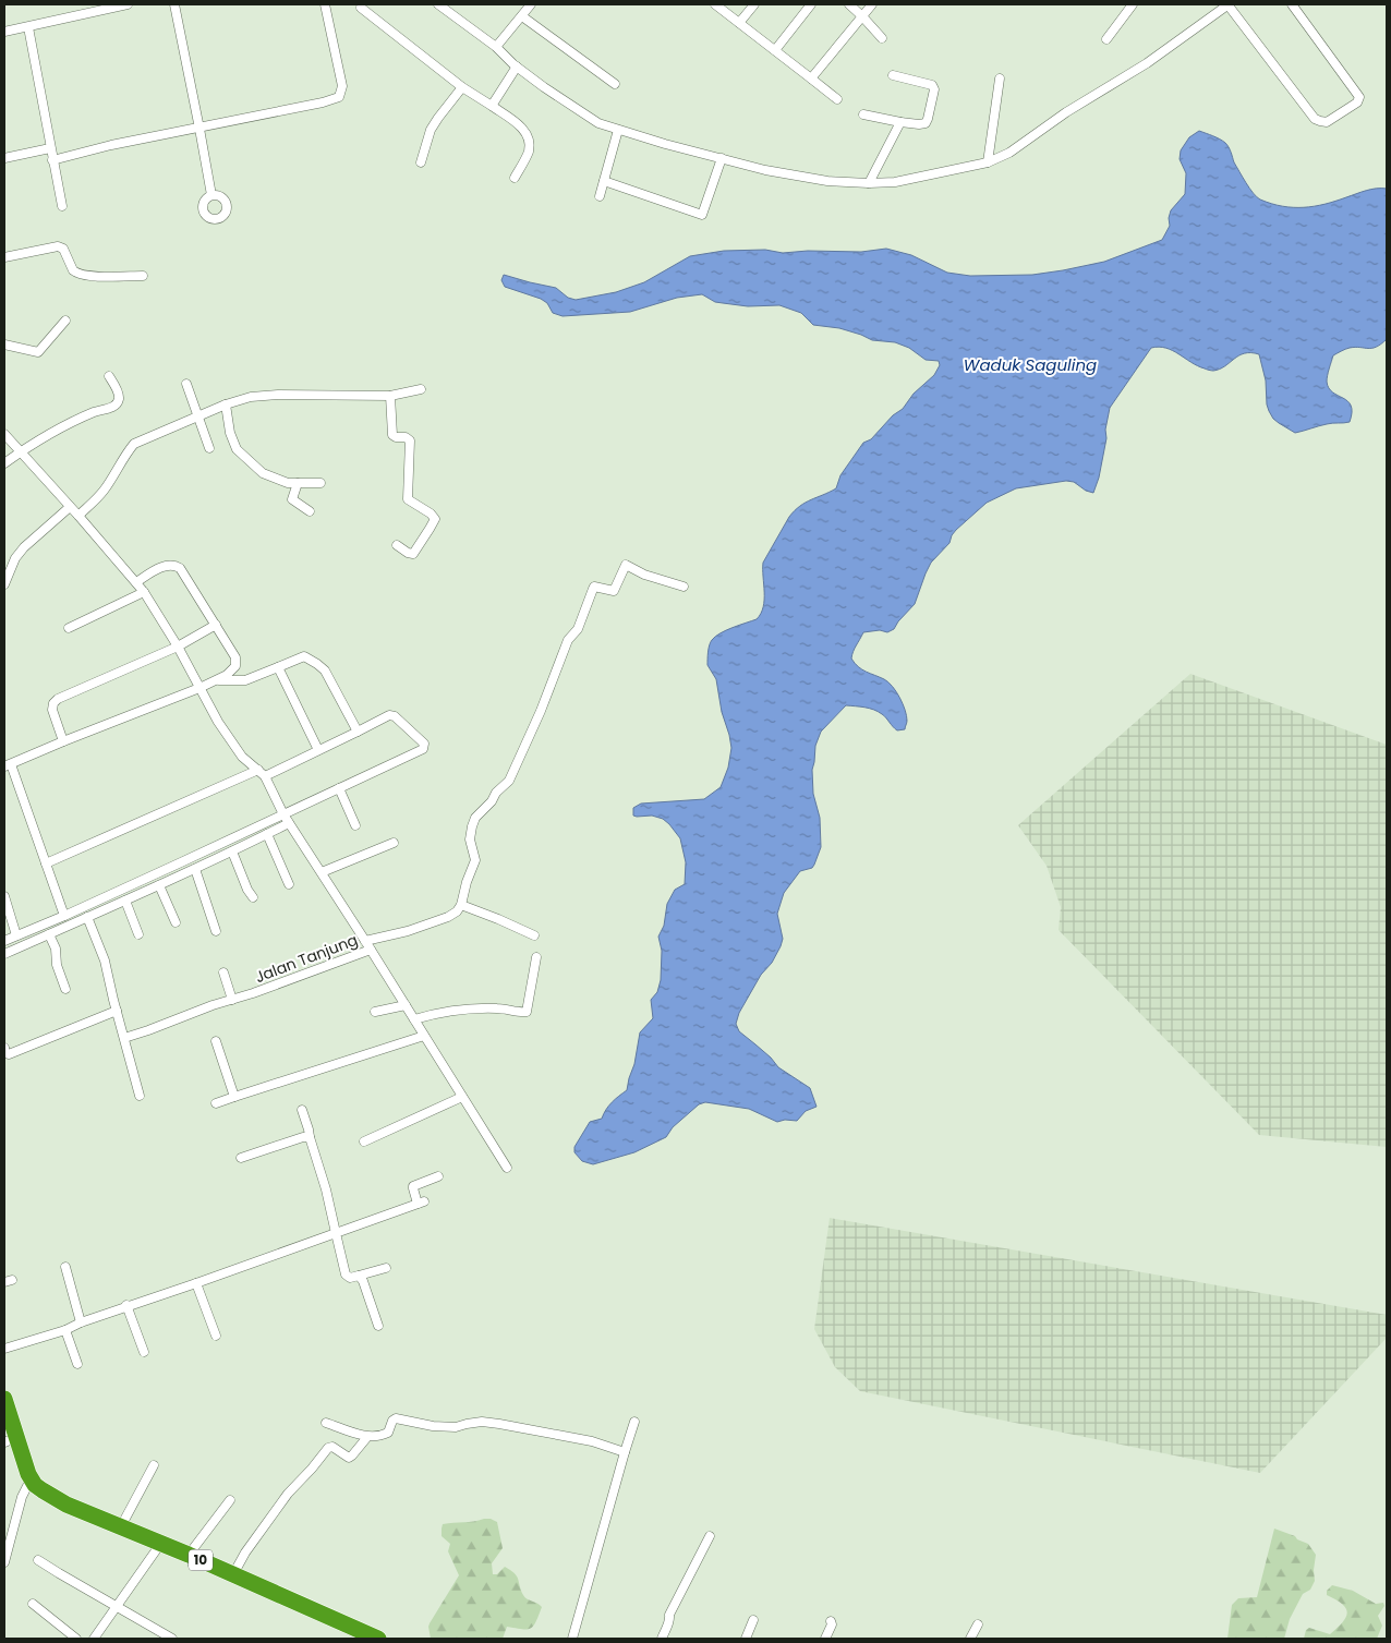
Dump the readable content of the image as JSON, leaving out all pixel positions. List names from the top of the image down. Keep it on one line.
{"streets":{"highway":["10"],"street":["Jalan Tanjung"]},"water":["Waduk Saguling"]}
